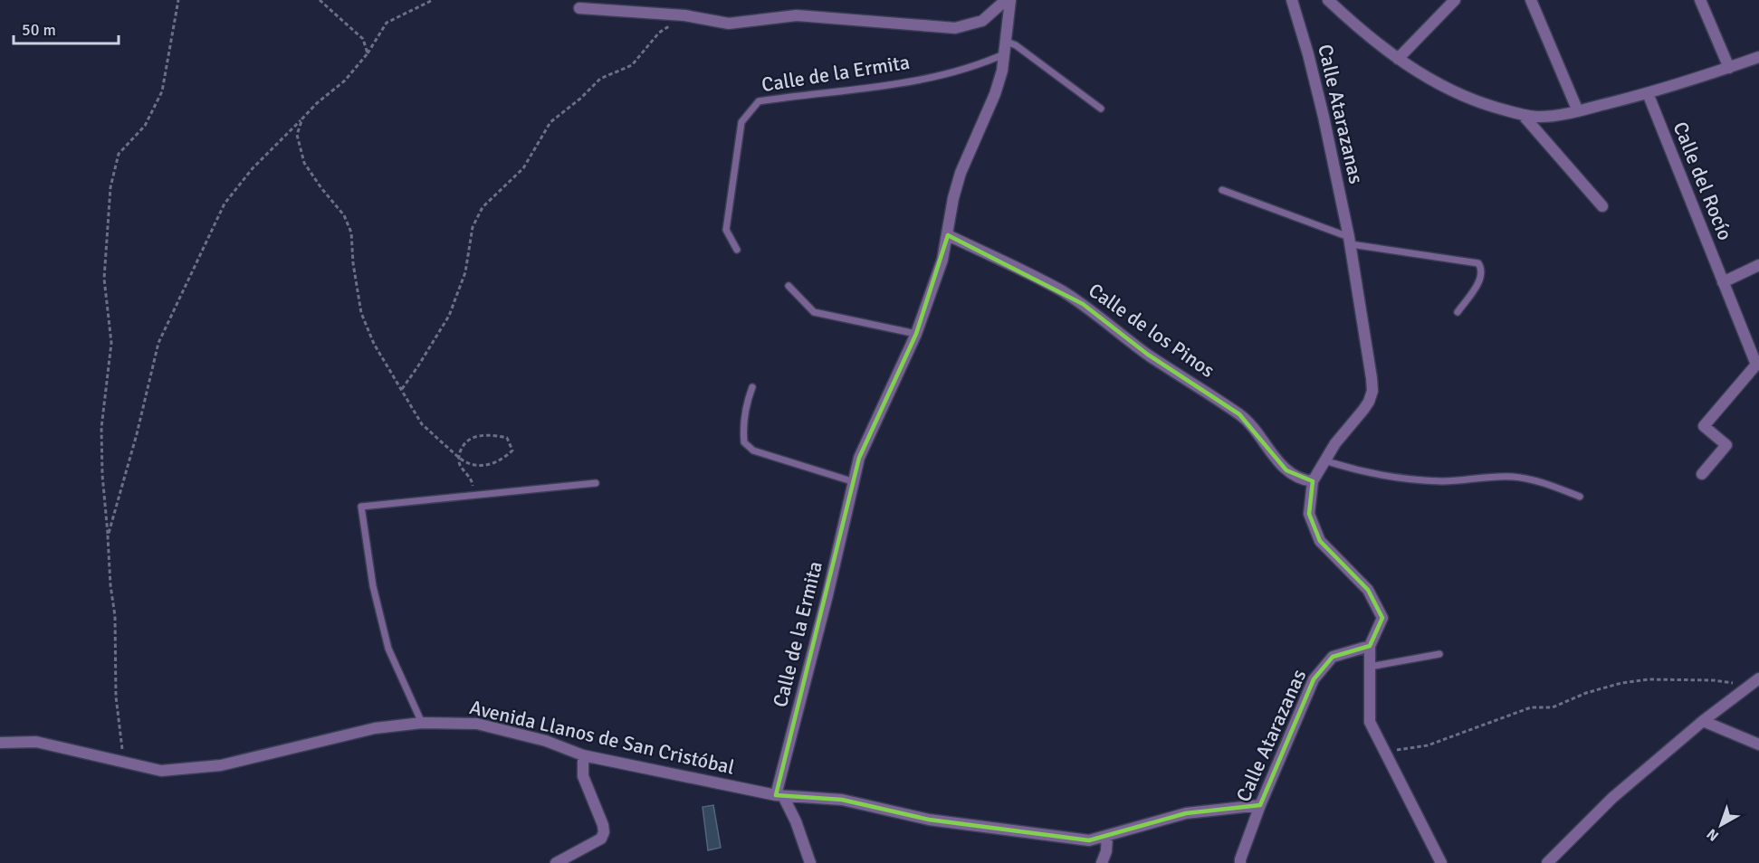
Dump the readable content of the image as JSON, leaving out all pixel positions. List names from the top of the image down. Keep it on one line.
{"streets":{"street":["Calle de la Ermita","Calle Atarazanas","Calle del Rocío","Calle de los Pinos","Avenida Llanos de San Cristóbal"]},"crossings":[["Calle de la Ermita","Calle de los Pinos"],["Calle de la Ermita","Avenida Llanos de San Cristóbal"],["Calle Atarazanas","Calle de los Pinos"],["Calle Atarazanas","Avenida Llanos de San Cristóbal"]],"scale_bar":"50 m","north":"bottom left"}
